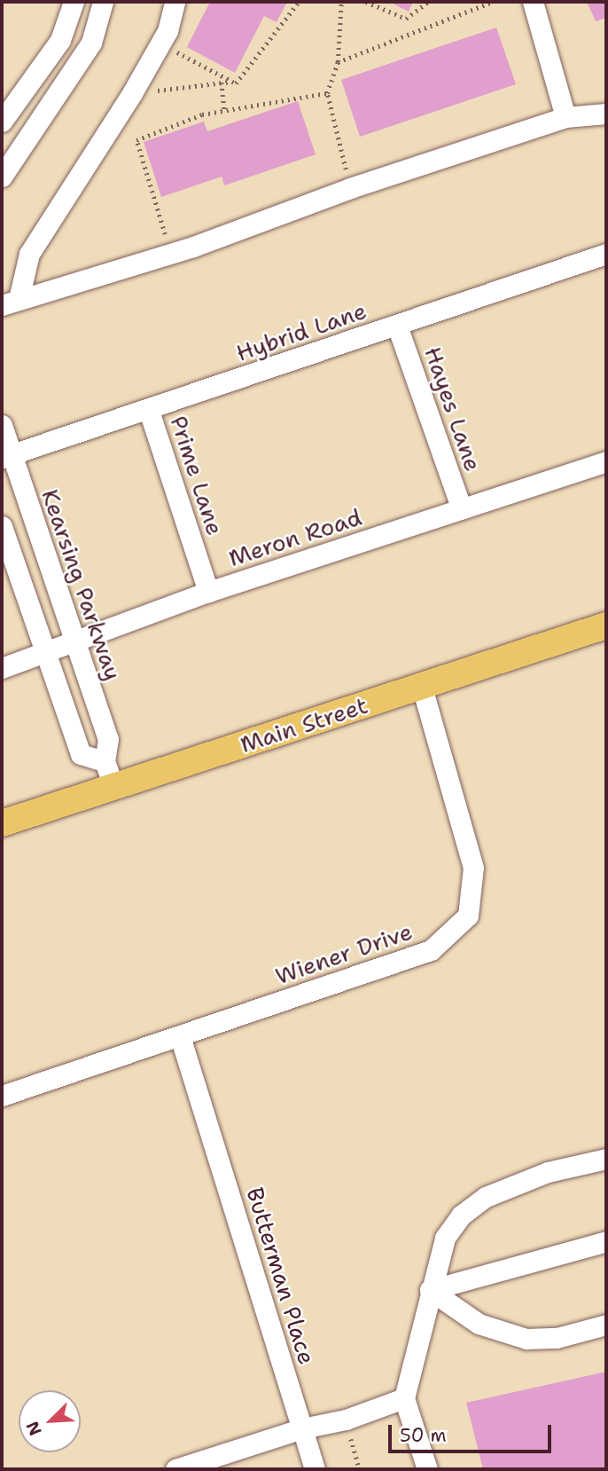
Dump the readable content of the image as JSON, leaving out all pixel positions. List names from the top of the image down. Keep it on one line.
{"streets":{"main road":["Main Street"],"street":["Hybrid Lane","Hayes Lane","Prime Lane","Meron Road","Kearsing Parkway","Wiener Drive","Butterman Place"]},"crossings":[["Hybrid Lane","Hayes Lane"],["Hybrid Lane","Prime Lane"],["Hybrid Lane","Kearsing Parkway"],["Hayes Lane","Meron Road"],["Prime Lane","Meron Road"],["Meron Road","Kearsing Parkway"],["Kearsing Parkway","Main Street"],["Main Street","Wiener Drive"],["Wiener Drive","Butterman Place"]],"scale_bar":"50 m","north":"bottom left"}
